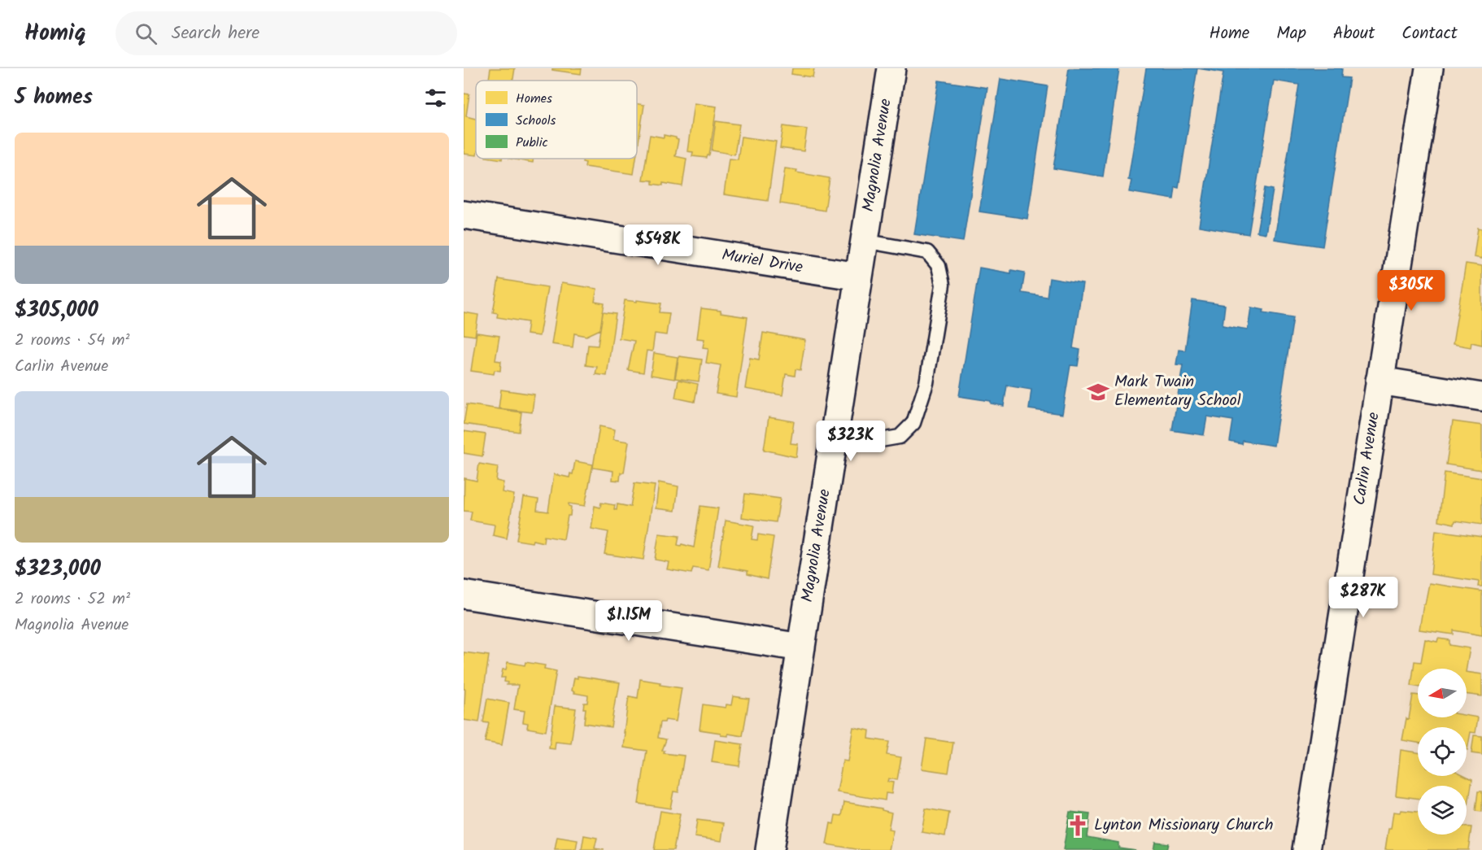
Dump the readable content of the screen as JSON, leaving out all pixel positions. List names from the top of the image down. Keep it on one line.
{"streets":{"street":["Magnolia Avenue","Muriel Drive","Carlin Avenue"]},"crossings":[["Magnolia Avenue","Muriel Drive"]],"places":{"school or university":["Mark Twain Elementary School"],"church":["Lynton Missionary Church"]},"legend":["Homes","Schools","Public"],"north":"left","page":{"header":"Homiq","search":"Search here","nav":["Home","Map","About","Contact"],"heading":"5 homes","list":[{"name":"$305,000","note":"2 rooms · 54 m² · Carlin Avenue"},{"name":"$323,000","note":"2 rooms · 52 m² · Magnolia Avenue"}],"price":["$548K","$305K","$323K","$287K","$1.15M"]}}
